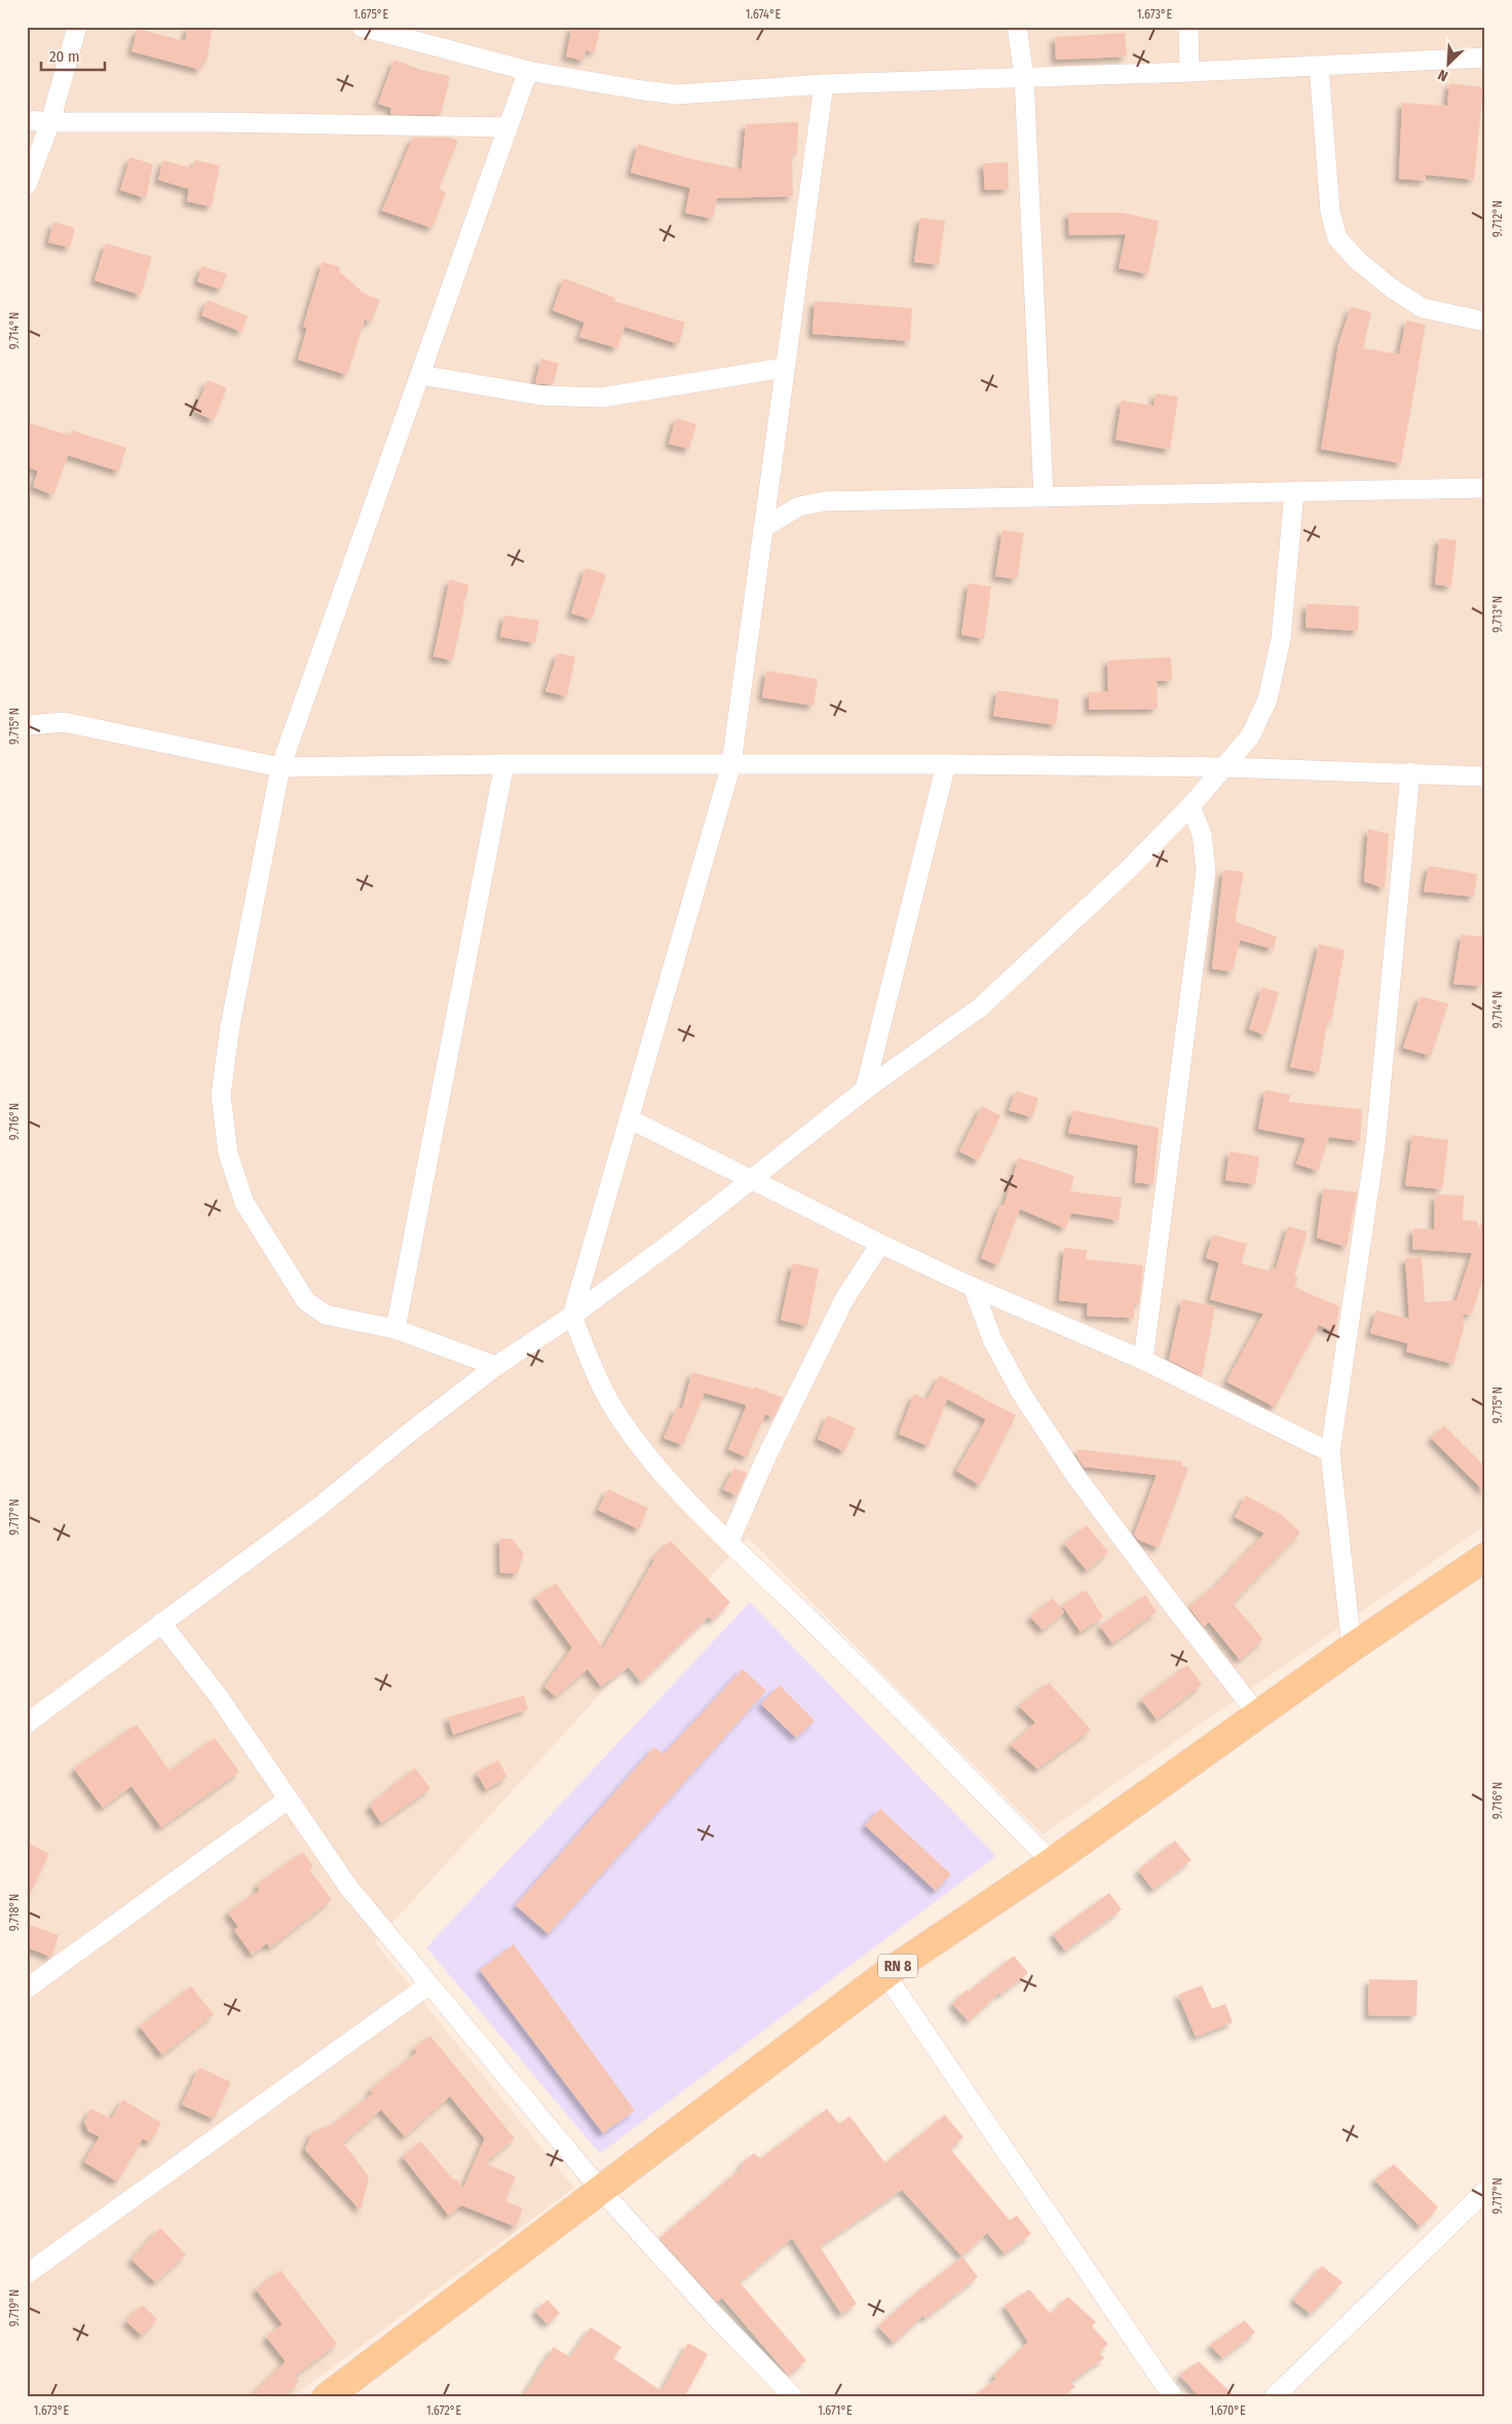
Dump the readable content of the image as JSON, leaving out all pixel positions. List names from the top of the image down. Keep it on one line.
{"streets":{"main road":["RN 8"]},"scale_bar":"20 m","north":"bottom left","coordinates":["1.675°E","1.674°E","1.673°E","9.712°N","9.714°N","9.713°N","9.715°N","9.716°N","9.717°N","9.718°N","9.719°N","1.672°E","1.671°E","1.670°E"]}
